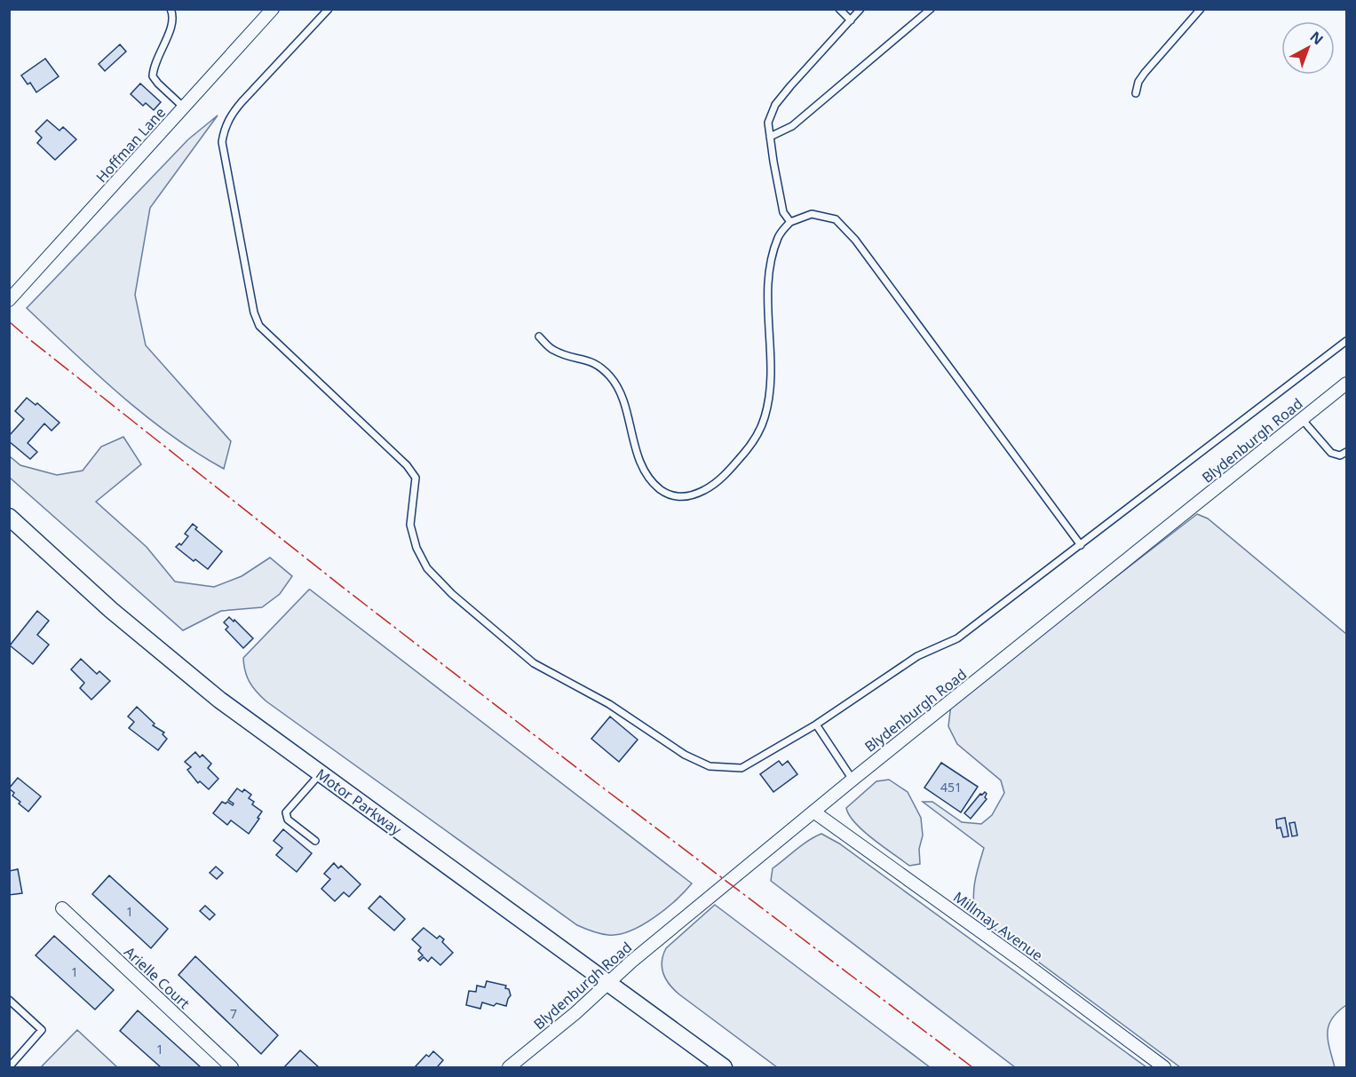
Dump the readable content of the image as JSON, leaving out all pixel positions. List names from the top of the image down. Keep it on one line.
{"streets":{"main road":["Motor Parkway"],"street":["Hoffman Lane","Blydenburgh Road","Millmay Avenue","Arielle Court"]},"crossings":[["Blydenburgh Road","Motor Parkway"],["Blydenburgh Road","Millmay Avenue"]],"house_numbers":["451","1","1","7","1"],"north":"top right"}
